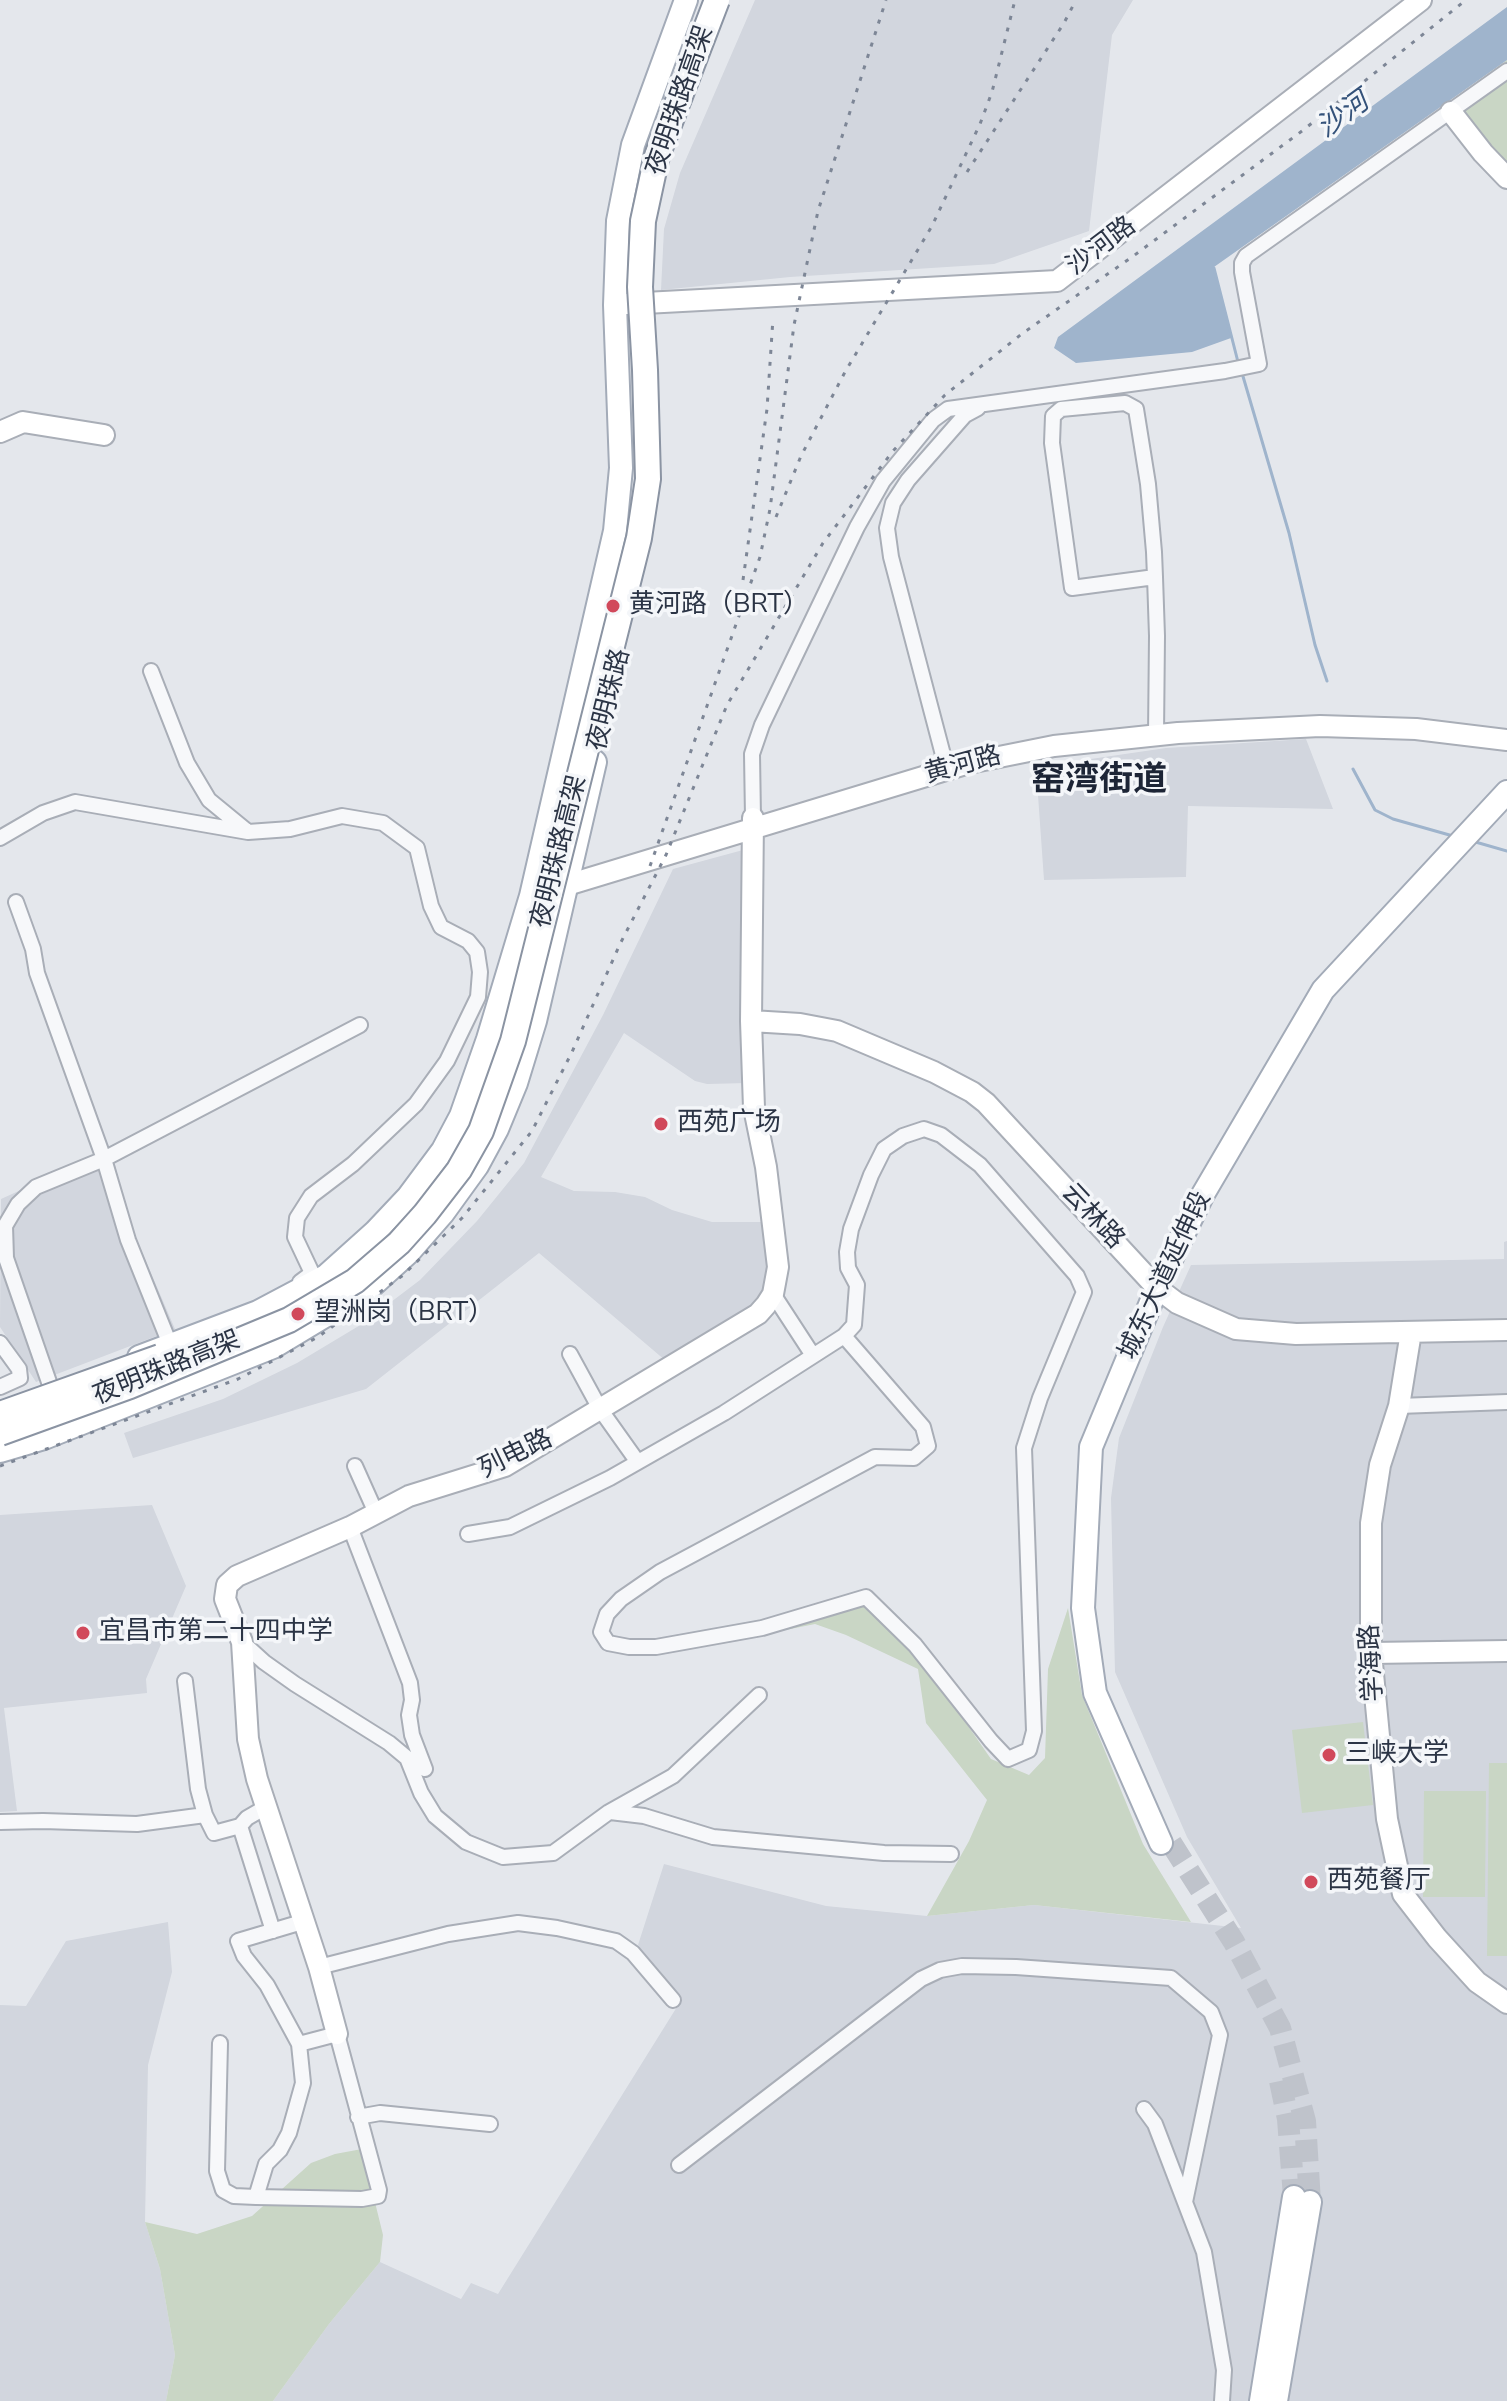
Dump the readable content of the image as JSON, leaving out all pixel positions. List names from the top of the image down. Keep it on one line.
{"streets":{"highway":["夜明珠路高架"],"main road":["夜明珠路","城东大道延伸段"],"street":["沙河路","黄河路","云林路","列电路","学海路"]},"crossings":[["沙河路","夜明珠路"],["夜明珠路","黄河路"],["云林路","城东大道延伸段"],["云林路","学海路"]],"districts":["窑湾街道"],"water":["沙河"],"places":["黄河路（BRT）","西苑广场","望洲岗（BRT）","宜昌市第二十四中学","三峡大学","西苑餐厅"]}
